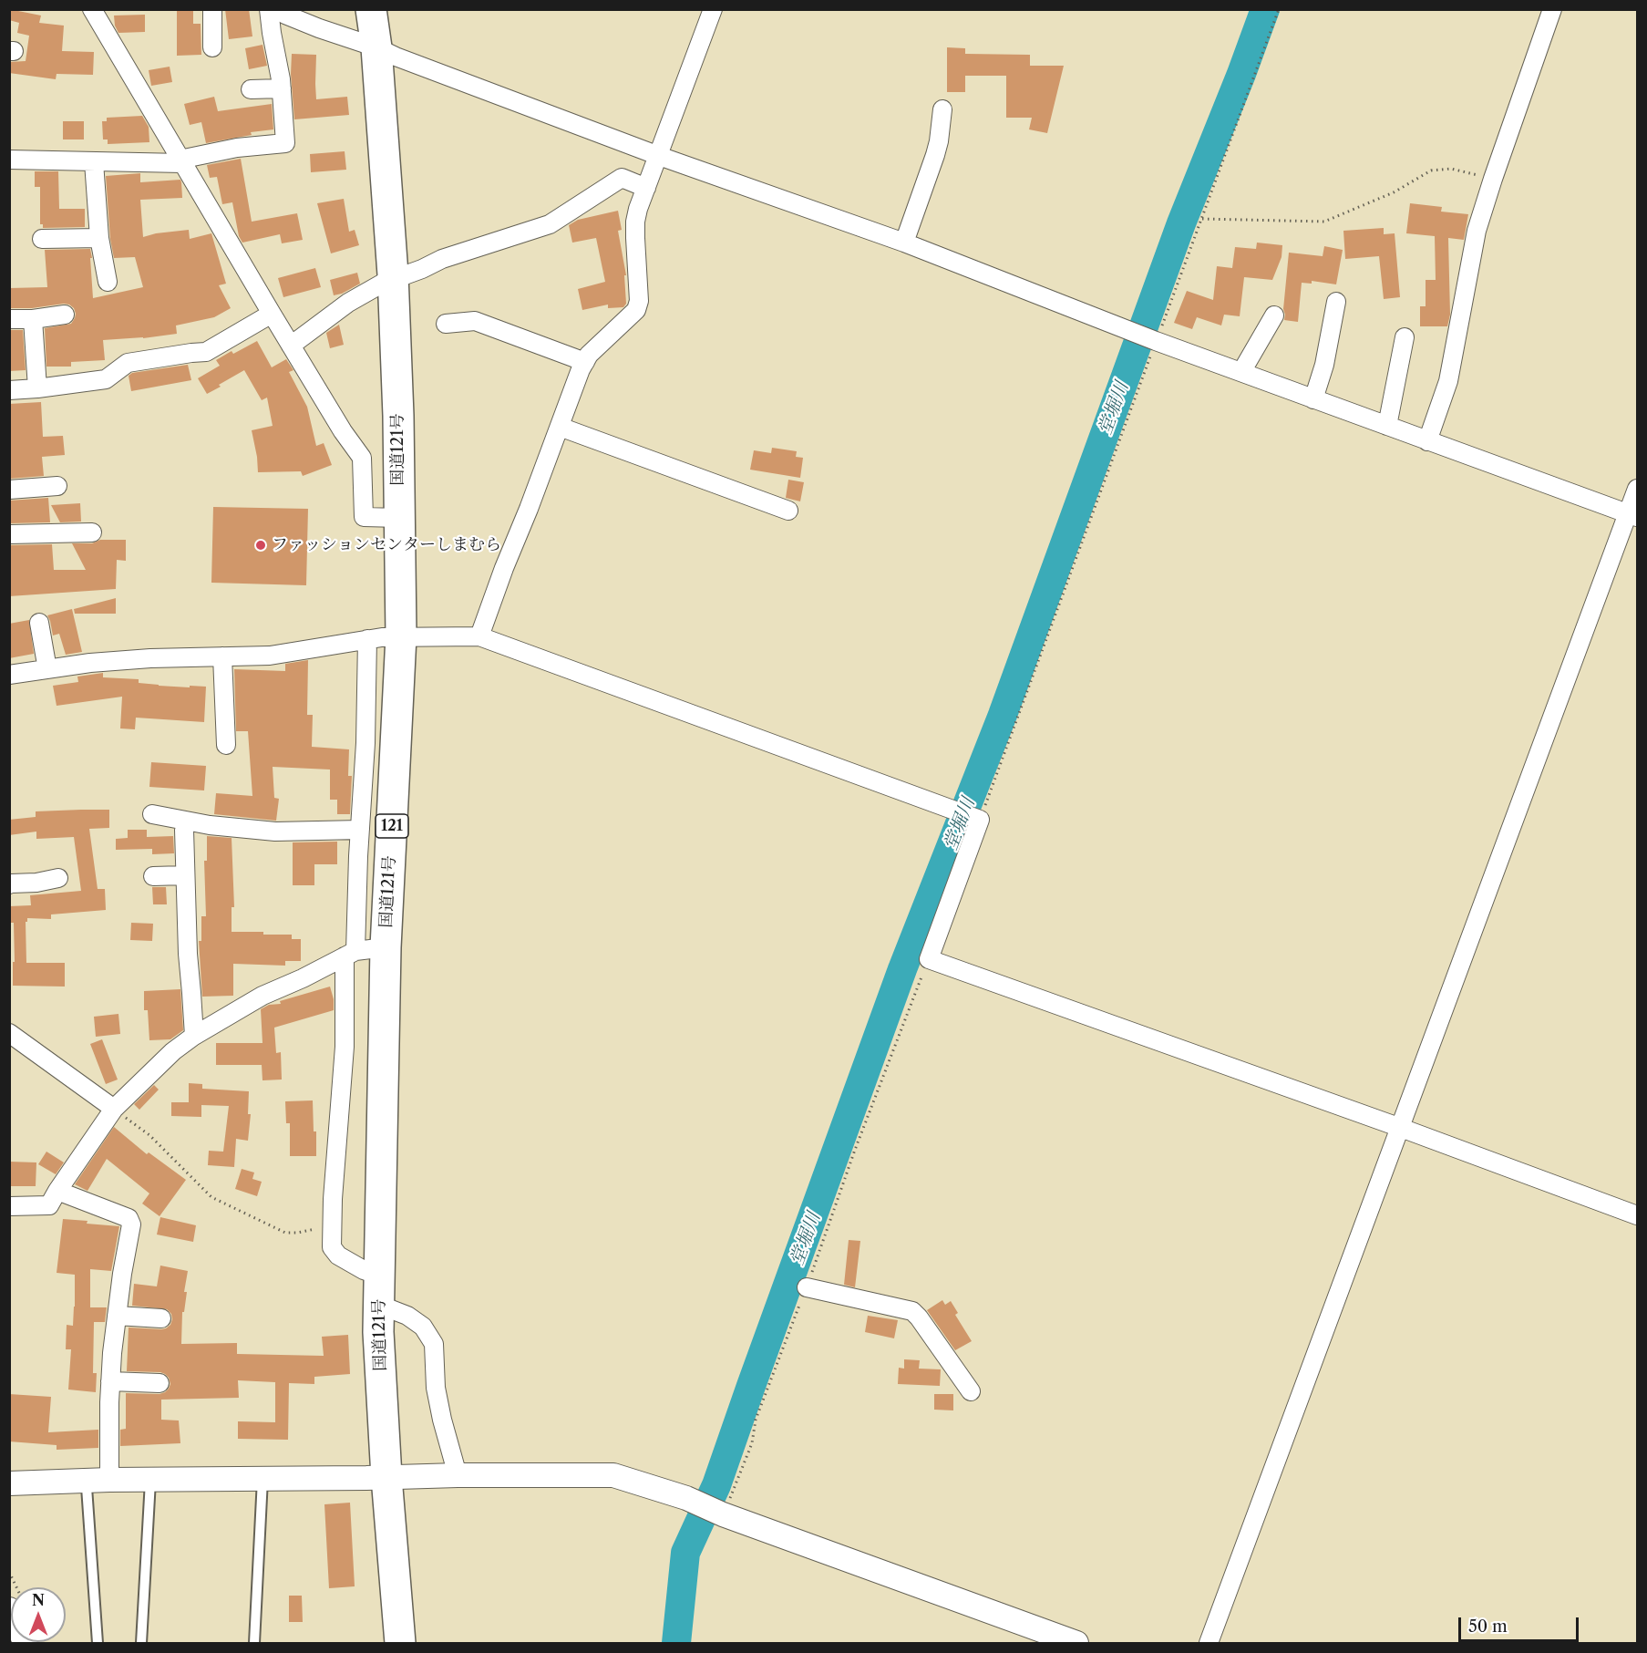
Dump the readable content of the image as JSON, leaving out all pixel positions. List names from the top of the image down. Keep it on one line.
{"streets":{"highway":["国道121号","121"]},"water":["堂堀川"],"places":["ファッションセンターしまむら"],"scale_bar":"50 m","north":"top"}
